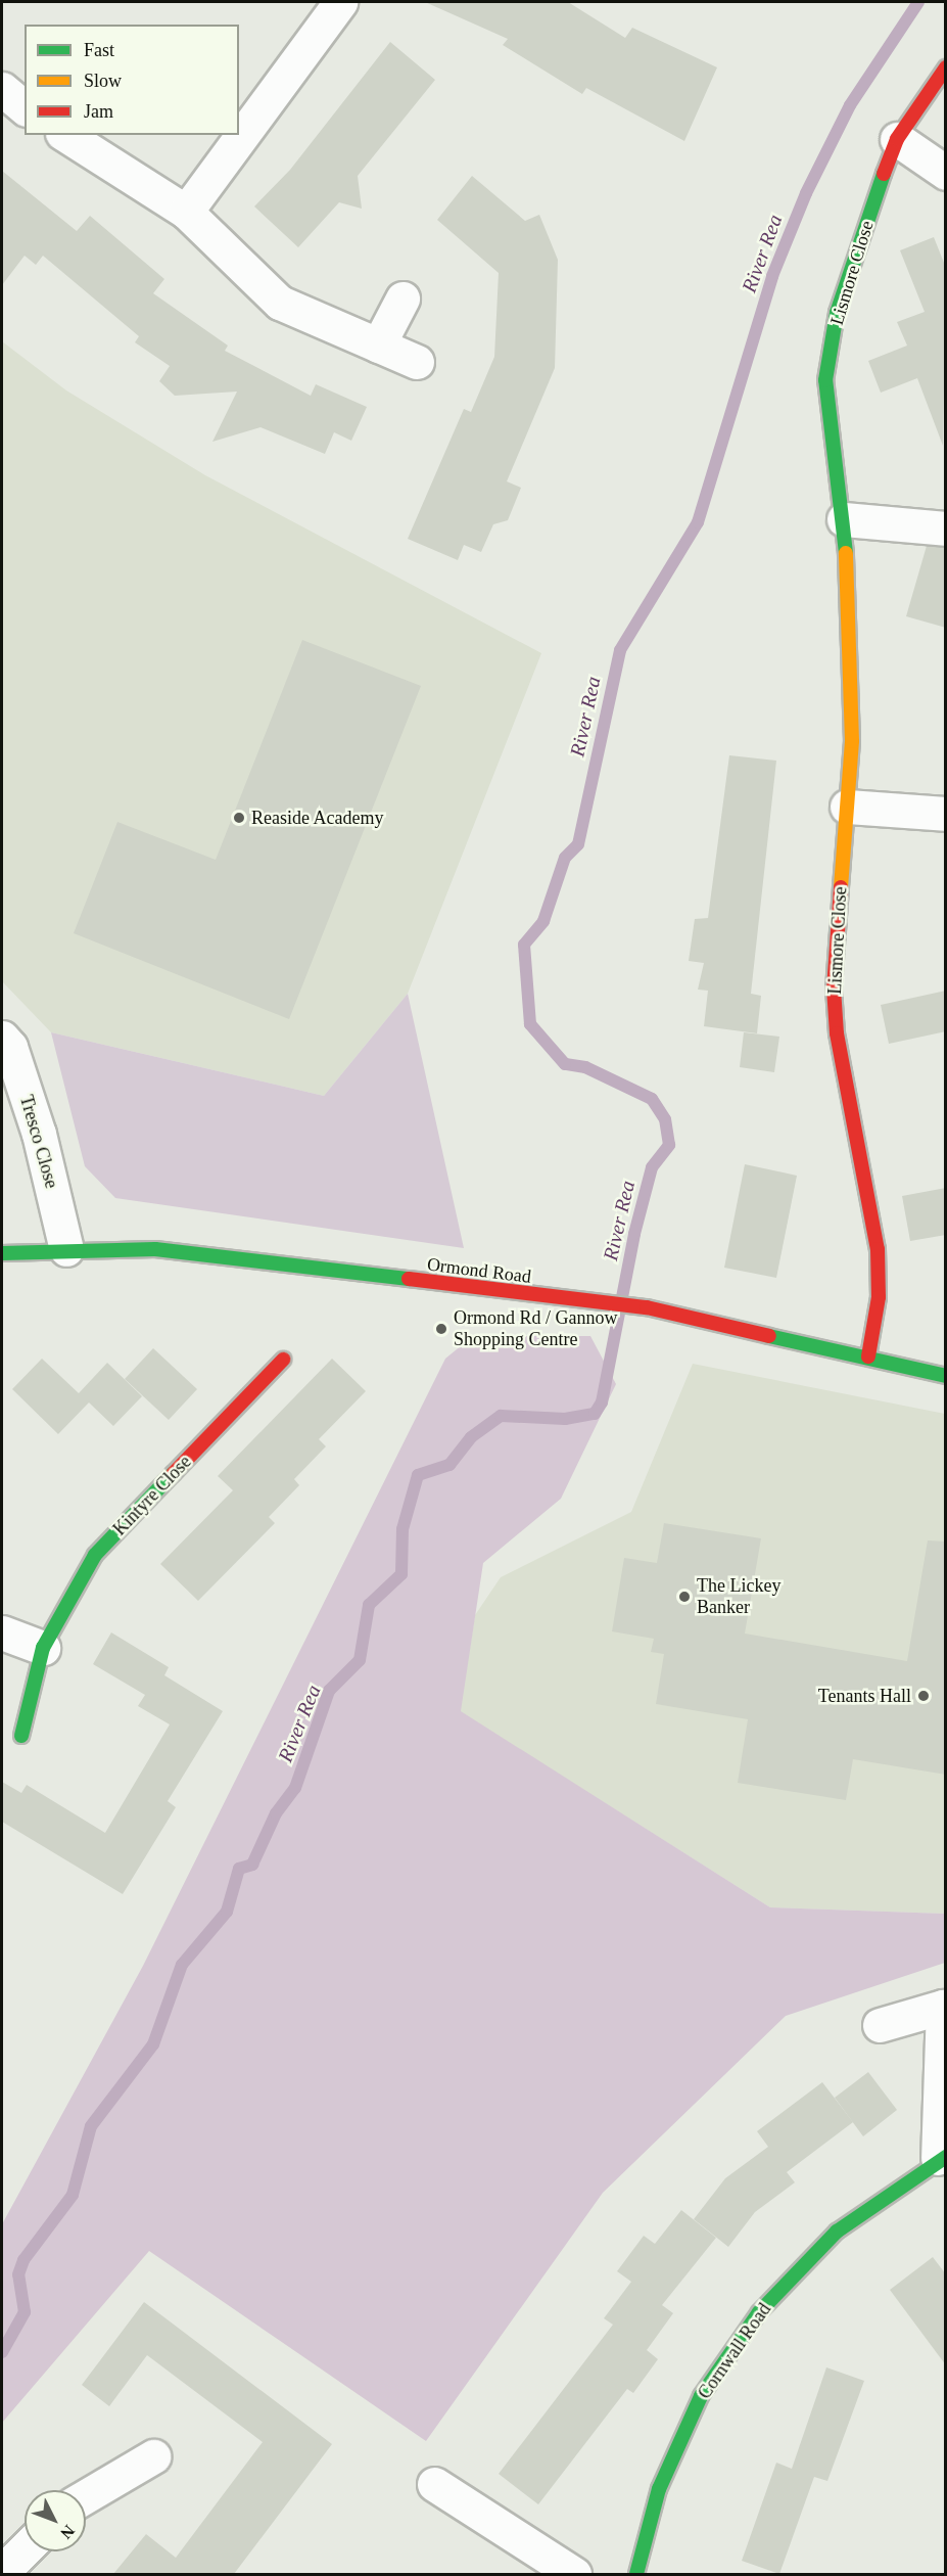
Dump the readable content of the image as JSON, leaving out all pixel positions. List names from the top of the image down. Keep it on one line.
{"streets":{"street":["Lismore Close","Tresco Close","Ormond Road","Kintyre Close","Cornwall Road"]},"crossings":[["Lismore Close","Ormond Road"],["Tresco Close","Ormond Road"]],"water":["River Rea"],"places":["Reaside Academy","Ormond Rd / Gannow Shopping Centre","The Lickey Banker","Tenants Hall"],"legend":["Fast","Slow","Jam"],"north":"bottom right"}
